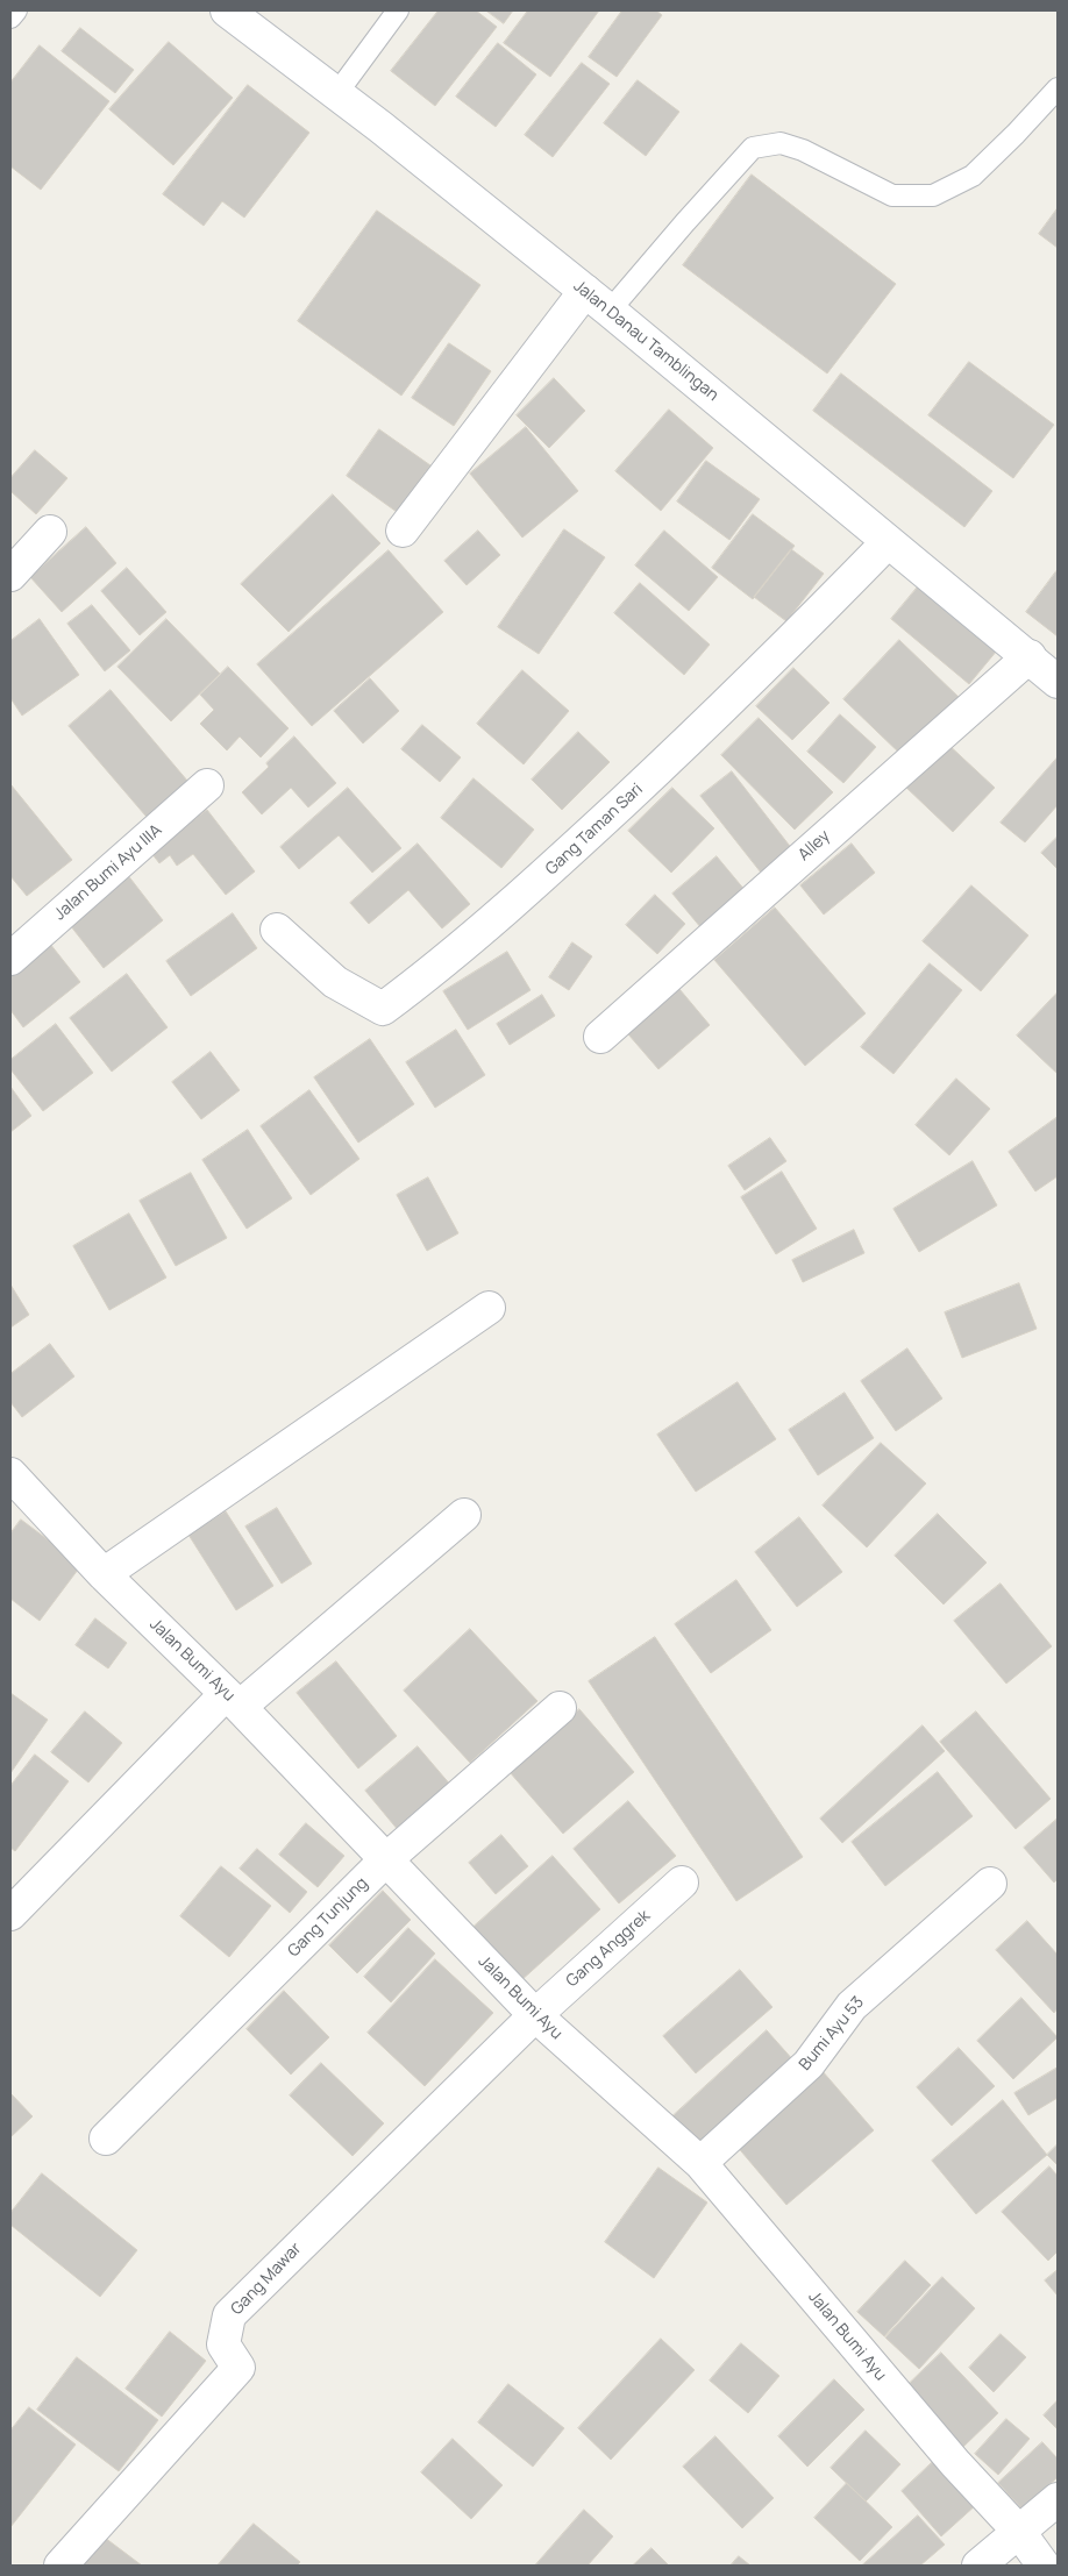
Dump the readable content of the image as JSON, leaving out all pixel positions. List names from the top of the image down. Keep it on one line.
{"streets":{"street":["Jalan Danau Tamblingan","Gang Taman Sari","Alley","Jalan Bumi Ayu IIIA","Jalan Bumi Ayu","Gang Tunjung","Gang Anggrek","Bumi Ayu 53","Gang Mawar"]},"crossings":[["Jalan Danau Tamblingan","Gang Taman Sari"],["Jalan Danau Tamblingan","Alley"],["Jalan Bumi Ayu","Gang Tunjung"],["Jalan Bumi Ayu","Gang Anggrek"],["Jalan Bumi Ayu","Bumi Ayu 53"],["Jalan Bumi Ayu","Gang Mawar"],["Gang Anggrek","Gang Mawar"]]}
